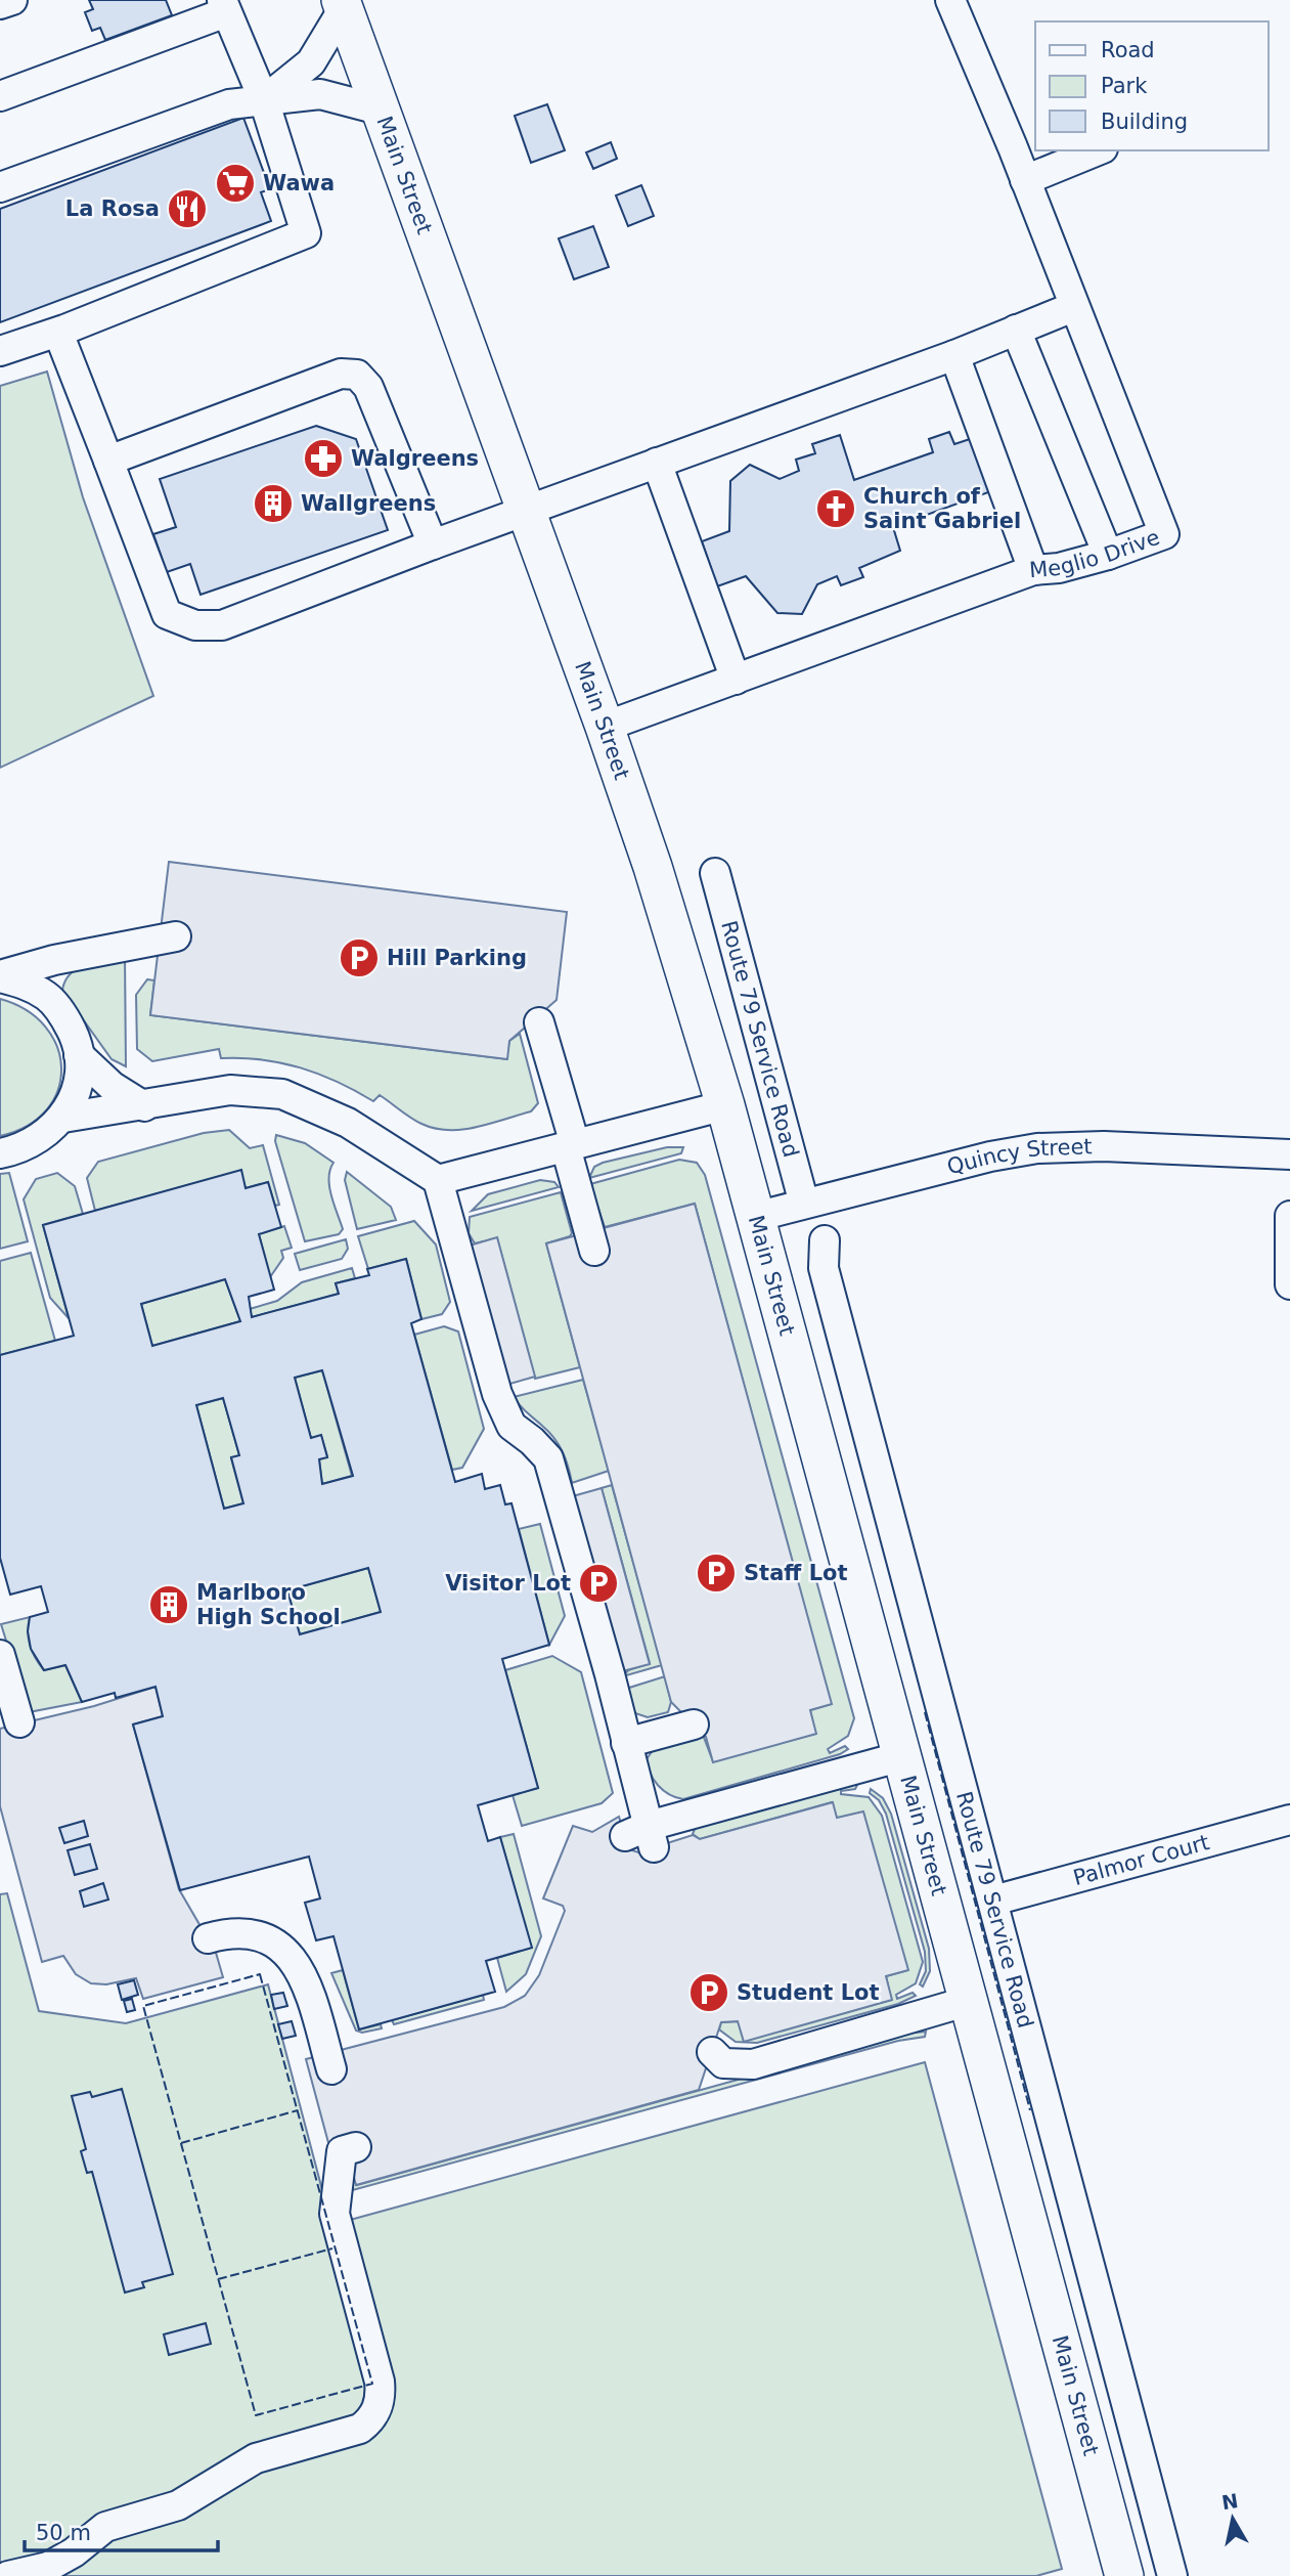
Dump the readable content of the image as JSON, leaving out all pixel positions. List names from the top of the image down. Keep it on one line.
{"streets":{"main road":["Main Street"],"street":["Meglio Drive","Route 79 Service Road","Quincy Street","Palmor Court"]},"crossings":[["Main Street","Meglio Drive"],["Main Street","Quincy Street"],["Route 79 Service Road","Quincy Street"],["Route 79 Service Road","Palmor Court"]],"places":{"supermarket":["Wawa"],"restaurant":["La Rosa"],"pharmacy":["Walgreens"],"building":["Wallgreens","Marlboro High School"],"church":["Church of Saint Gabriel"],"parking":["Hill Parking","Staff Lot","Visitor Lot","Student Lot"]},"legend":["Road","Park","Building"],"scale_bar":"50 m","north":"top"}
